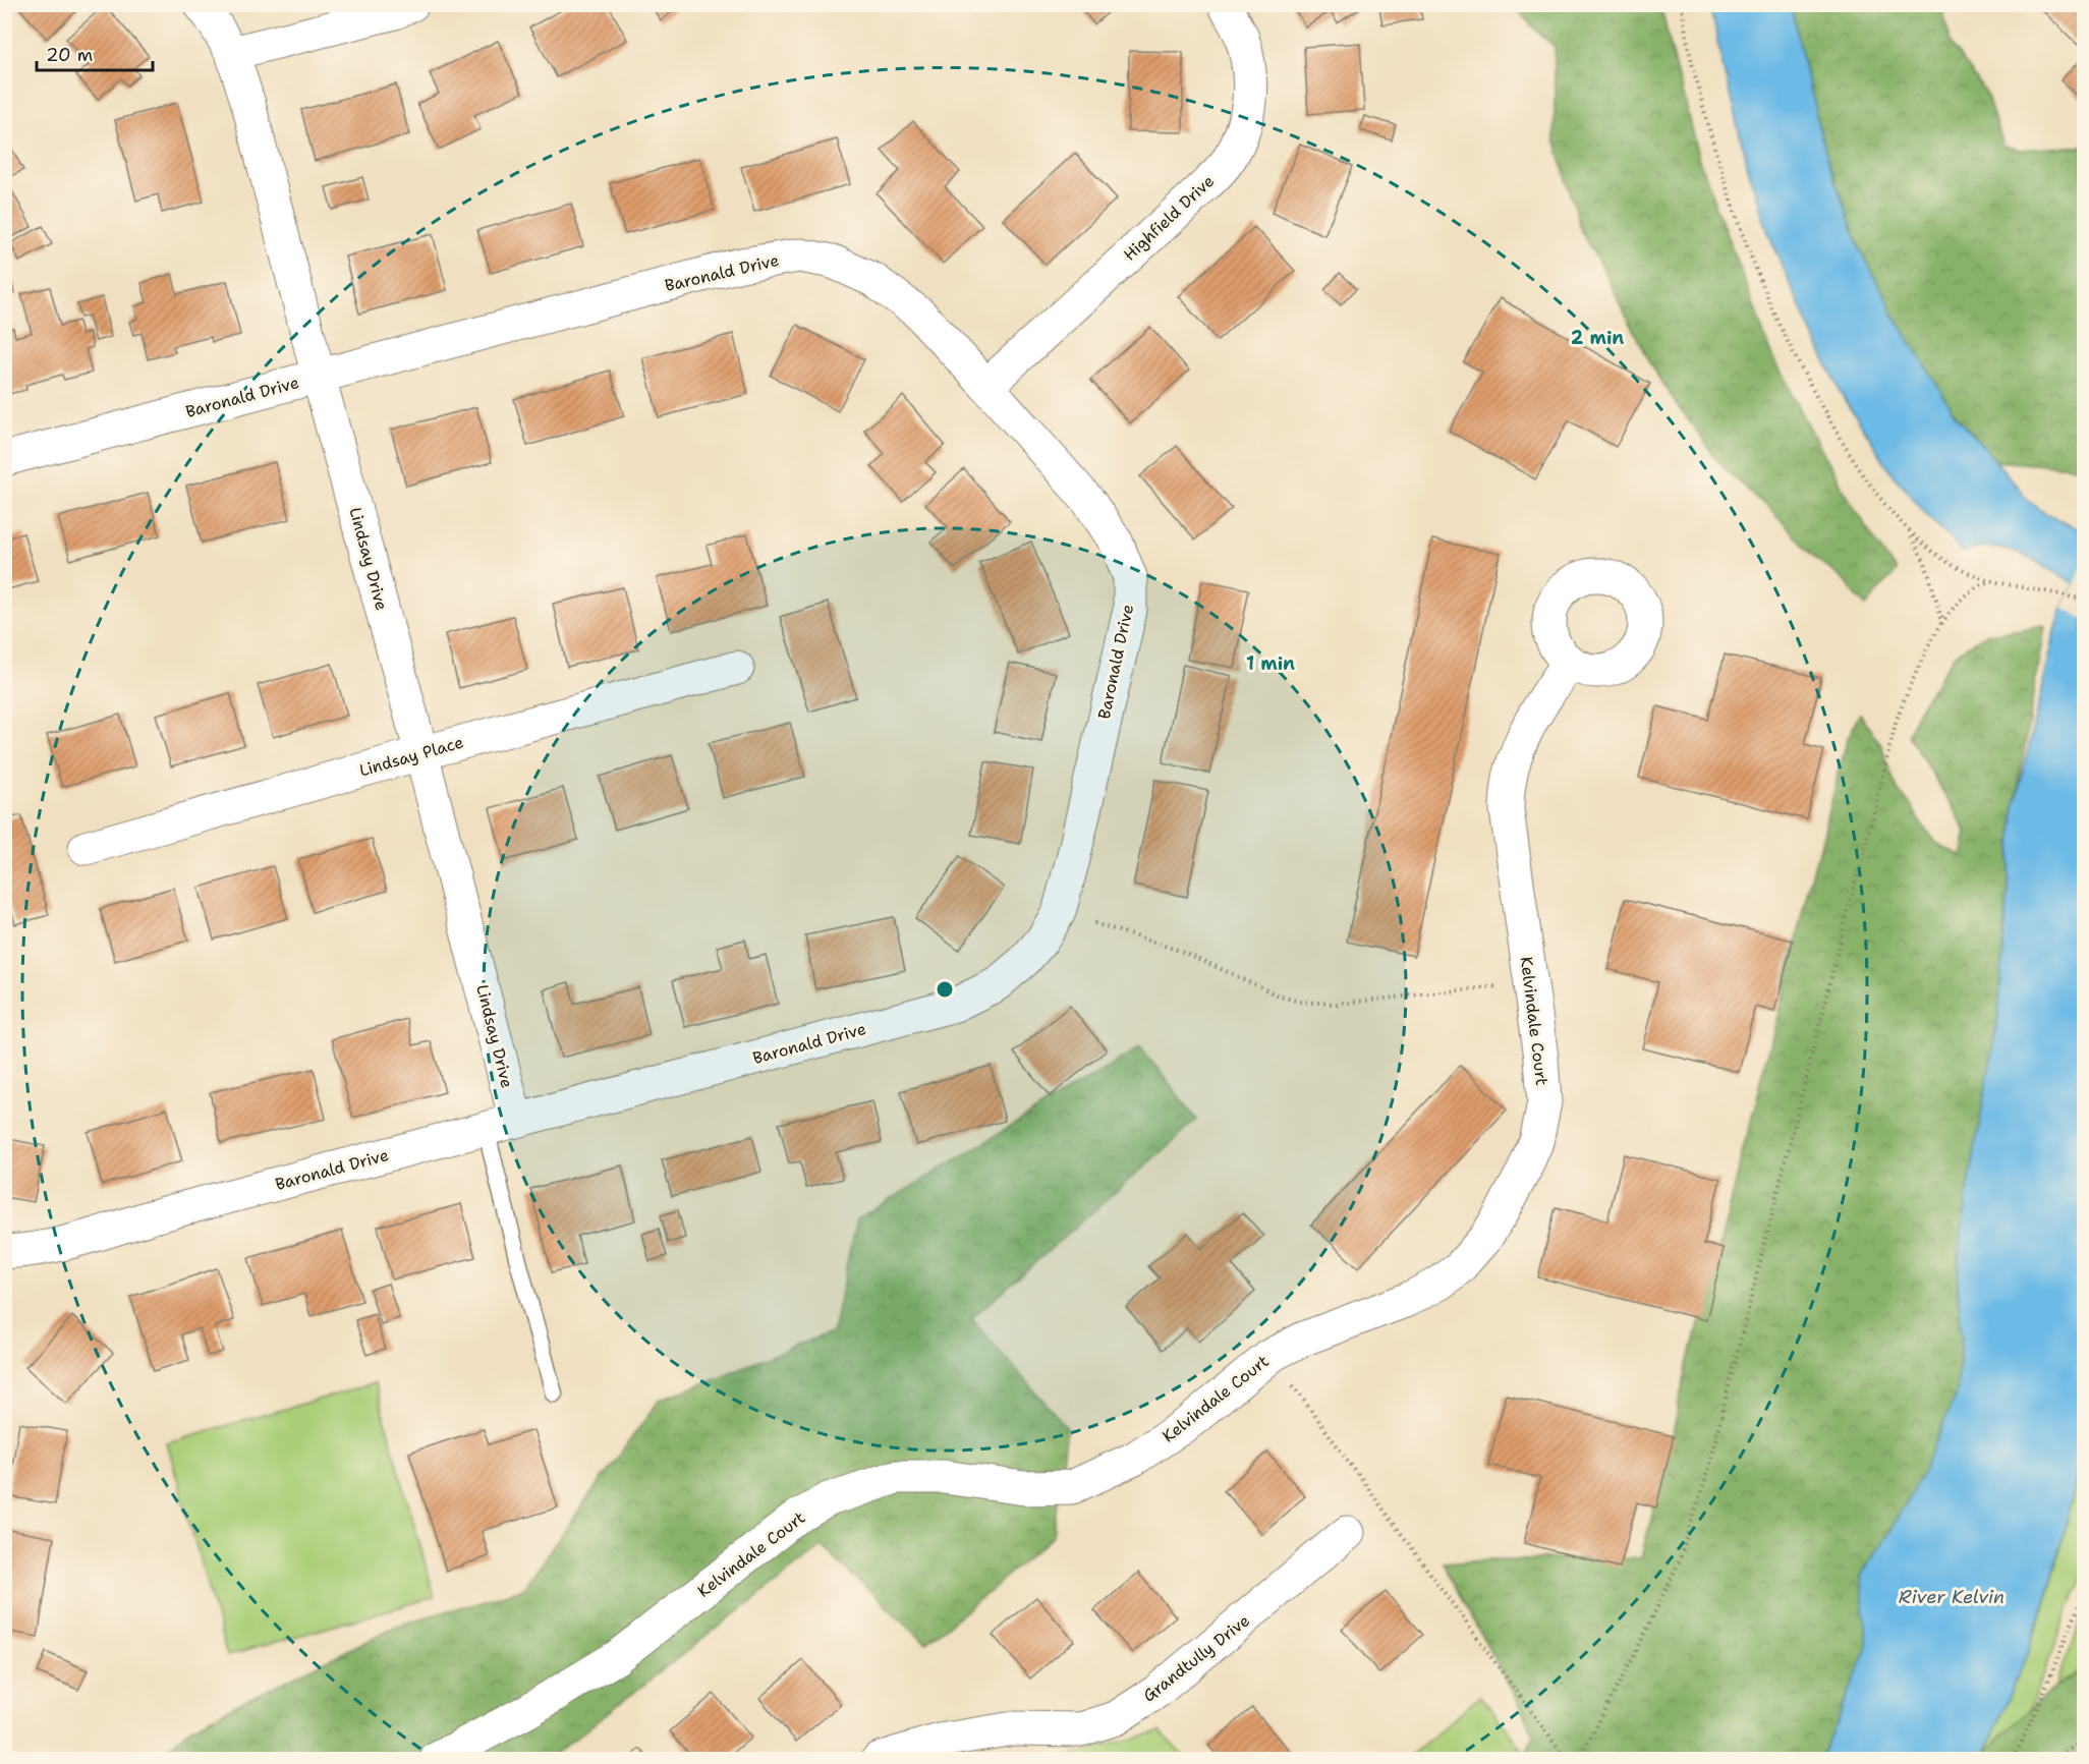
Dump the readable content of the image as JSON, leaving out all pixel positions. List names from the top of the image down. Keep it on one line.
{"streets":{"street":["Highfield Drive","Baronald Drive","Lindsay Drive","Lindsay Place","Kelvindale Court","Grandtully Drive"]},"crossings":[["Highfield Drive","Baronald Drive"],["Baronald Drive","Lindsay Drive"],["Lindsay Drive","Lindsay Place"]],"water":["River Kelvin"],"scale_bar":"20 m","rings":["2 min","1 min"]}
